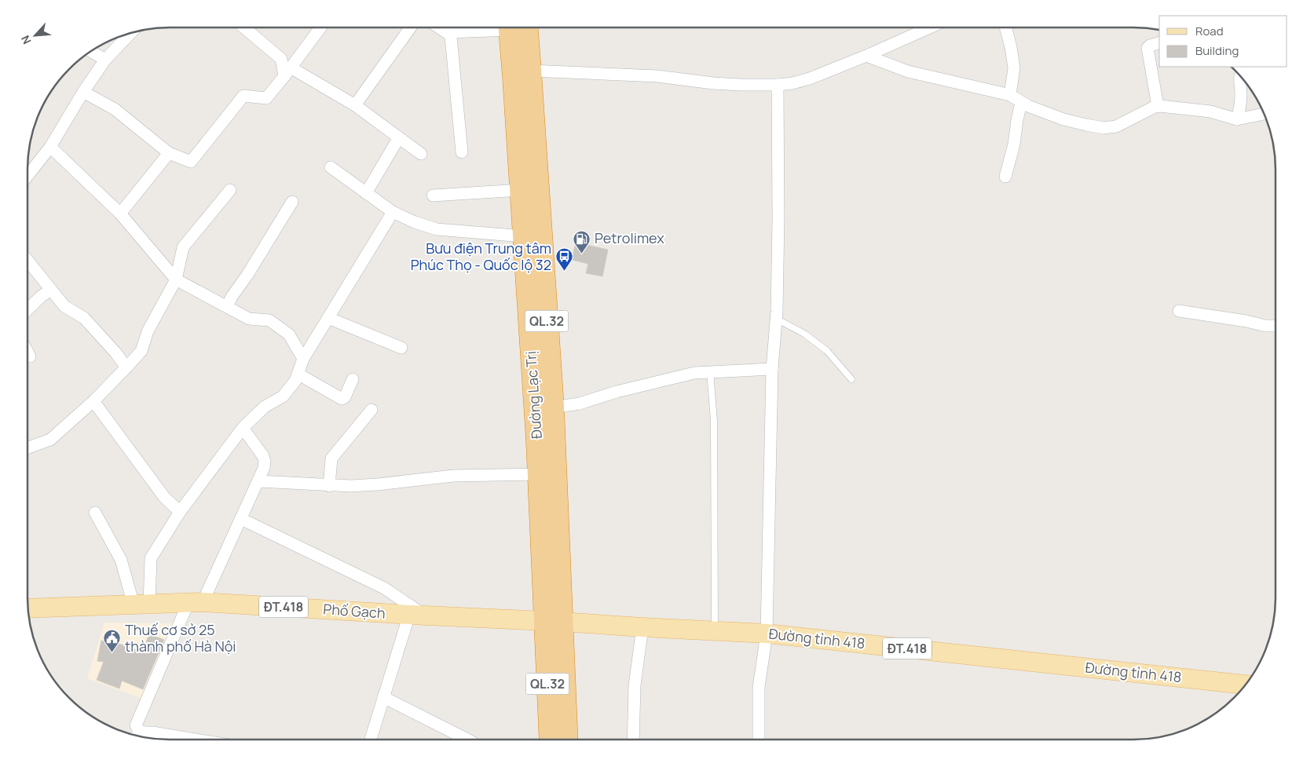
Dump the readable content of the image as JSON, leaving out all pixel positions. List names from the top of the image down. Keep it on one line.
{"streets":{"highway":["QL.32","Đường Lạc Trị"],"main road":["ĐT.418","Phố Gạch","Đường tỉnh 418"]},"crossings":[["Đường Lạc Trị","Phố Gạch"],["Đường Lạc Trị","Đường tỉnh 418"],["Phố Gạch","Đường tỉnh 418"]],"places":{"fuel station":["Petrolimex"],"bus stop":["Bưu điện Trung tâm Phúc Thọ - Quốc lộ 32"],"public building":["Thuế cơ sở 25 thành phố Hà Nội"]},"legend":["Road","Building"],"north":"bottom left"}
